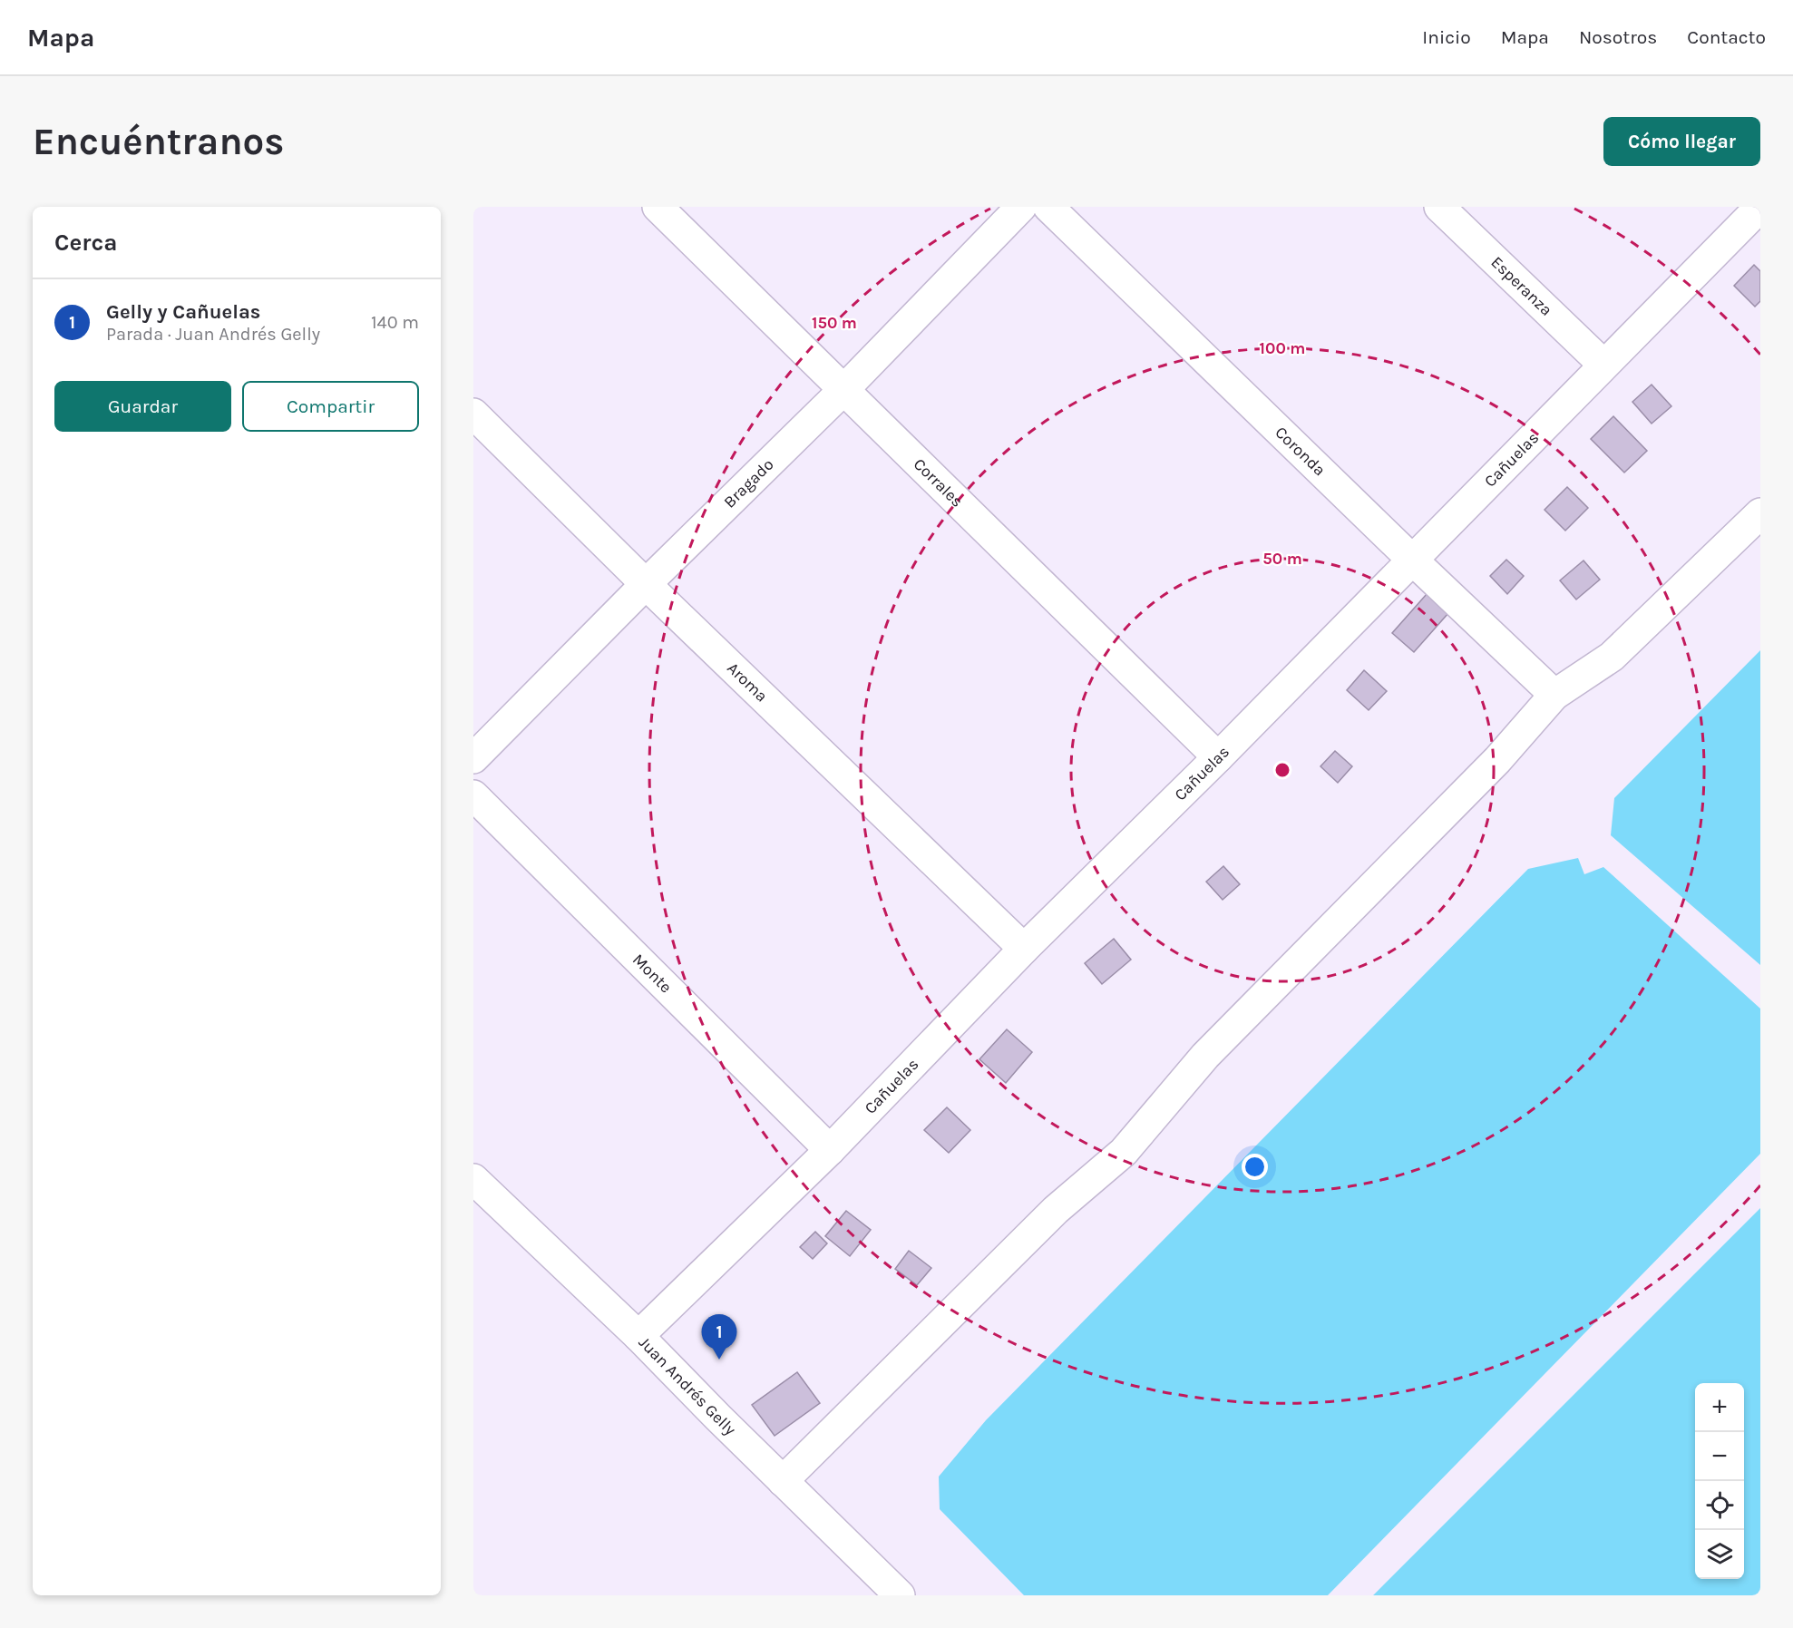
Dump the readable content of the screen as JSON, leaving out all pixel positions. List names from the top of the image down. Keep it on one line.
{"streets":{"street":["Esperanza","Coronda","Cañuelas","Corrales","Bragado","Aroma","Monte","Juan Andrés Gelly"]},"crossings":[["Esperanza","Cañuelas"],["Coronda","Cañuelas"],["Cañuelas","Corrales"],["Cañuelas","Aroma"],["Cañuelas","Monte"],["Cañuelas","Juan Andrés Gelly"],["Corrales","Bragado"],["Bragado","Aroma"]],"page":{"header":"Mapa","nav":["Inicio","Mapa","Nosotros","Contacto"],"buttons":["Cómo llegar",["Guardar","Compartir"]],"title":"Encuéntranos","heading":"Cerca","list":[{"mark":"1","name":"Gelly y Cañuelas","note":"Parada · Juan Andrés Gelly","value":"140 m"}],"pins":"1","map_buttons":["+","−"]},"rings":["150 m","100 m","50 m"]}
